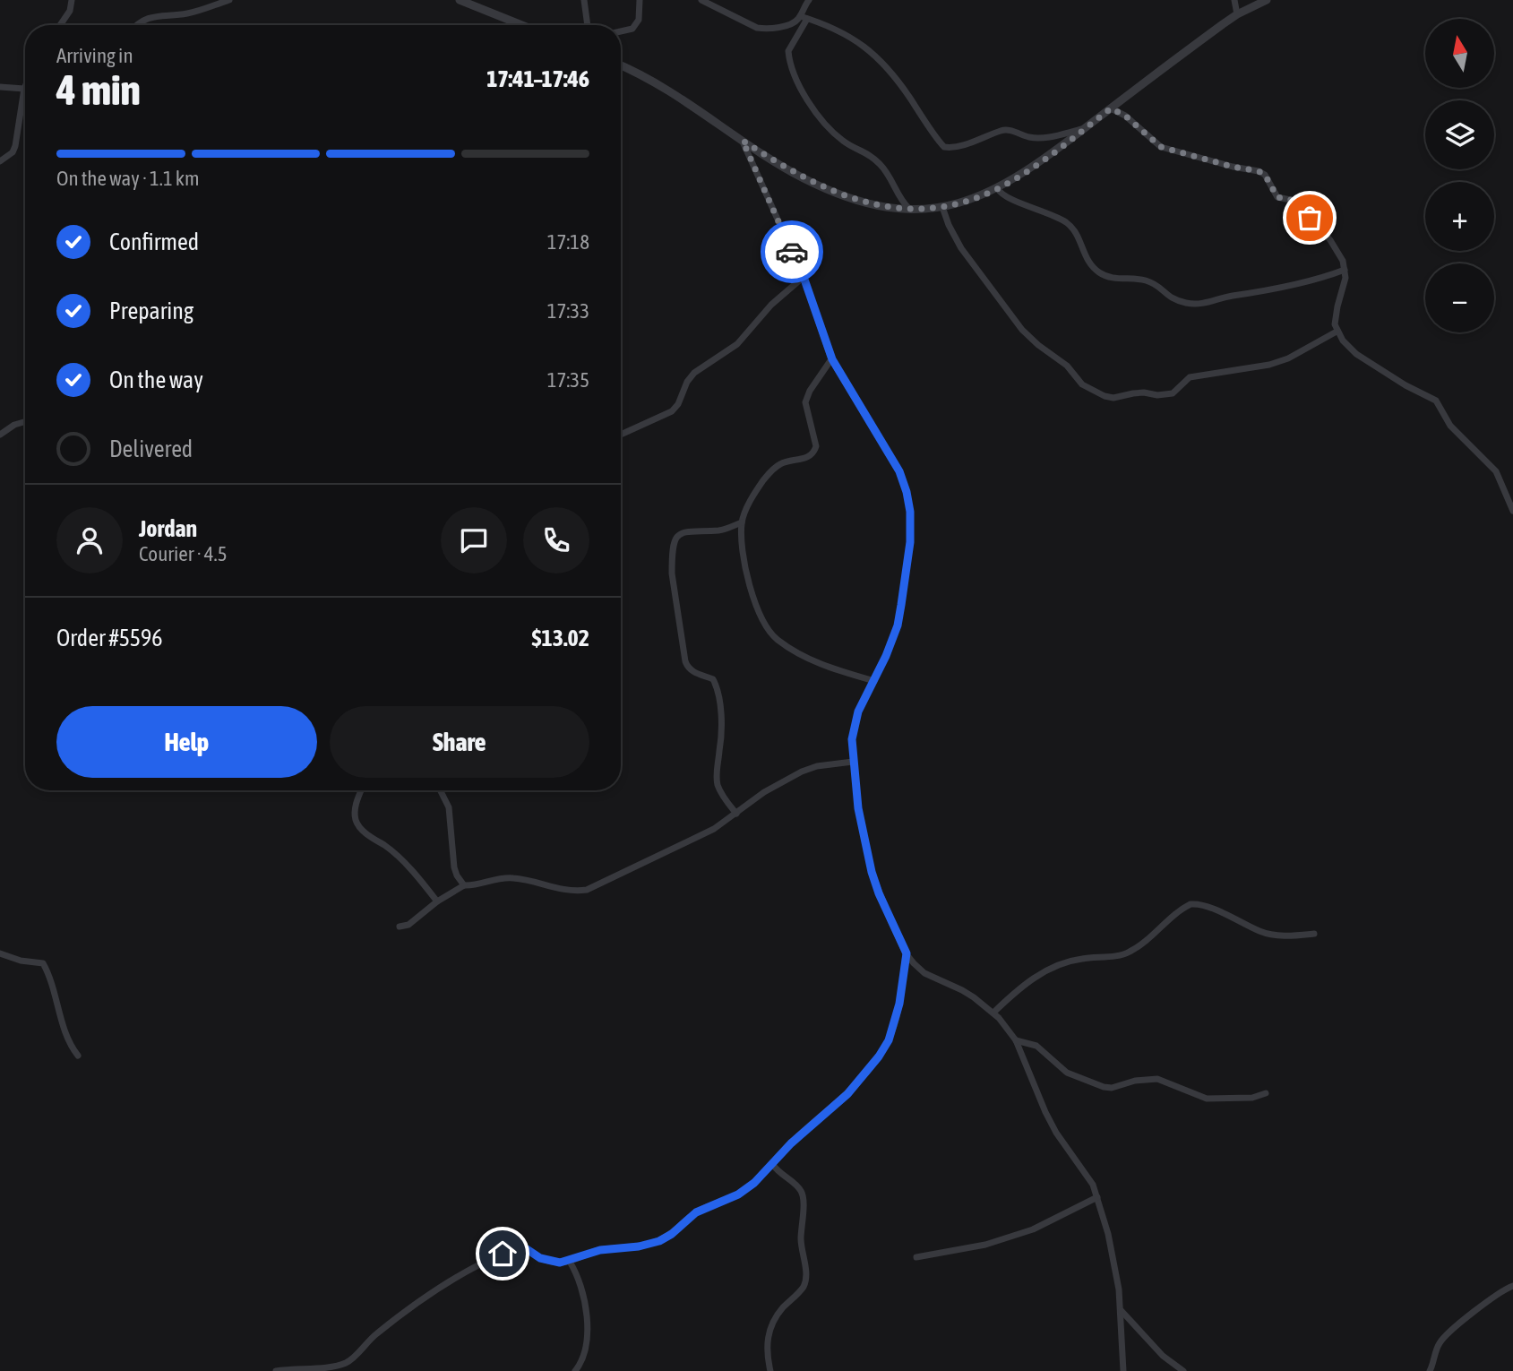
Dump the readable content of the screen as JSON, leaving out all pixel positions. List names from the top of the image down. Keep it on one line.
{"north":"top","page":{"map_buttons":["+","−"],"heading":["4 min","Arriving in","17:41–17:46"],"panel":["Jordan","Courier · 4.5","Order #5596","$13.02"],"bar":"On the way · 1.1 km","list":[["Confirmed","17:18"],["Preparing","17:33"],["On the way","17:35"],"Delivered"],"buttons":["Help","Share"]}}
